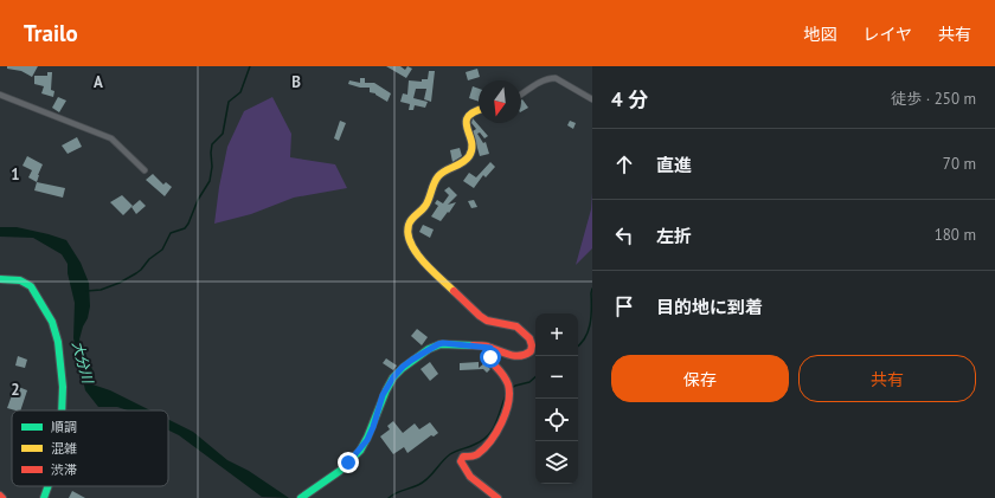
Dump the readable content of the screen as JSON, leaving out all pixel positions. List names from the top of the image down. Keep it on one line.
{"water":["大分川"],"legend":["順調","混雑","渋滞"],"north":"bottom","page":{"header":"Trailo","nav":["地図","レイヤ","共有"],"heading":["4 分","徒歩 · 250 m"],"list":[["直進","70 m"],["左折","180 m"],"目的地に到着"],"map_buttons":["+","−"],"buttons":["保存","共有"]},"grid":{"columns":["A","B"],"rows":["1","2"]}}
